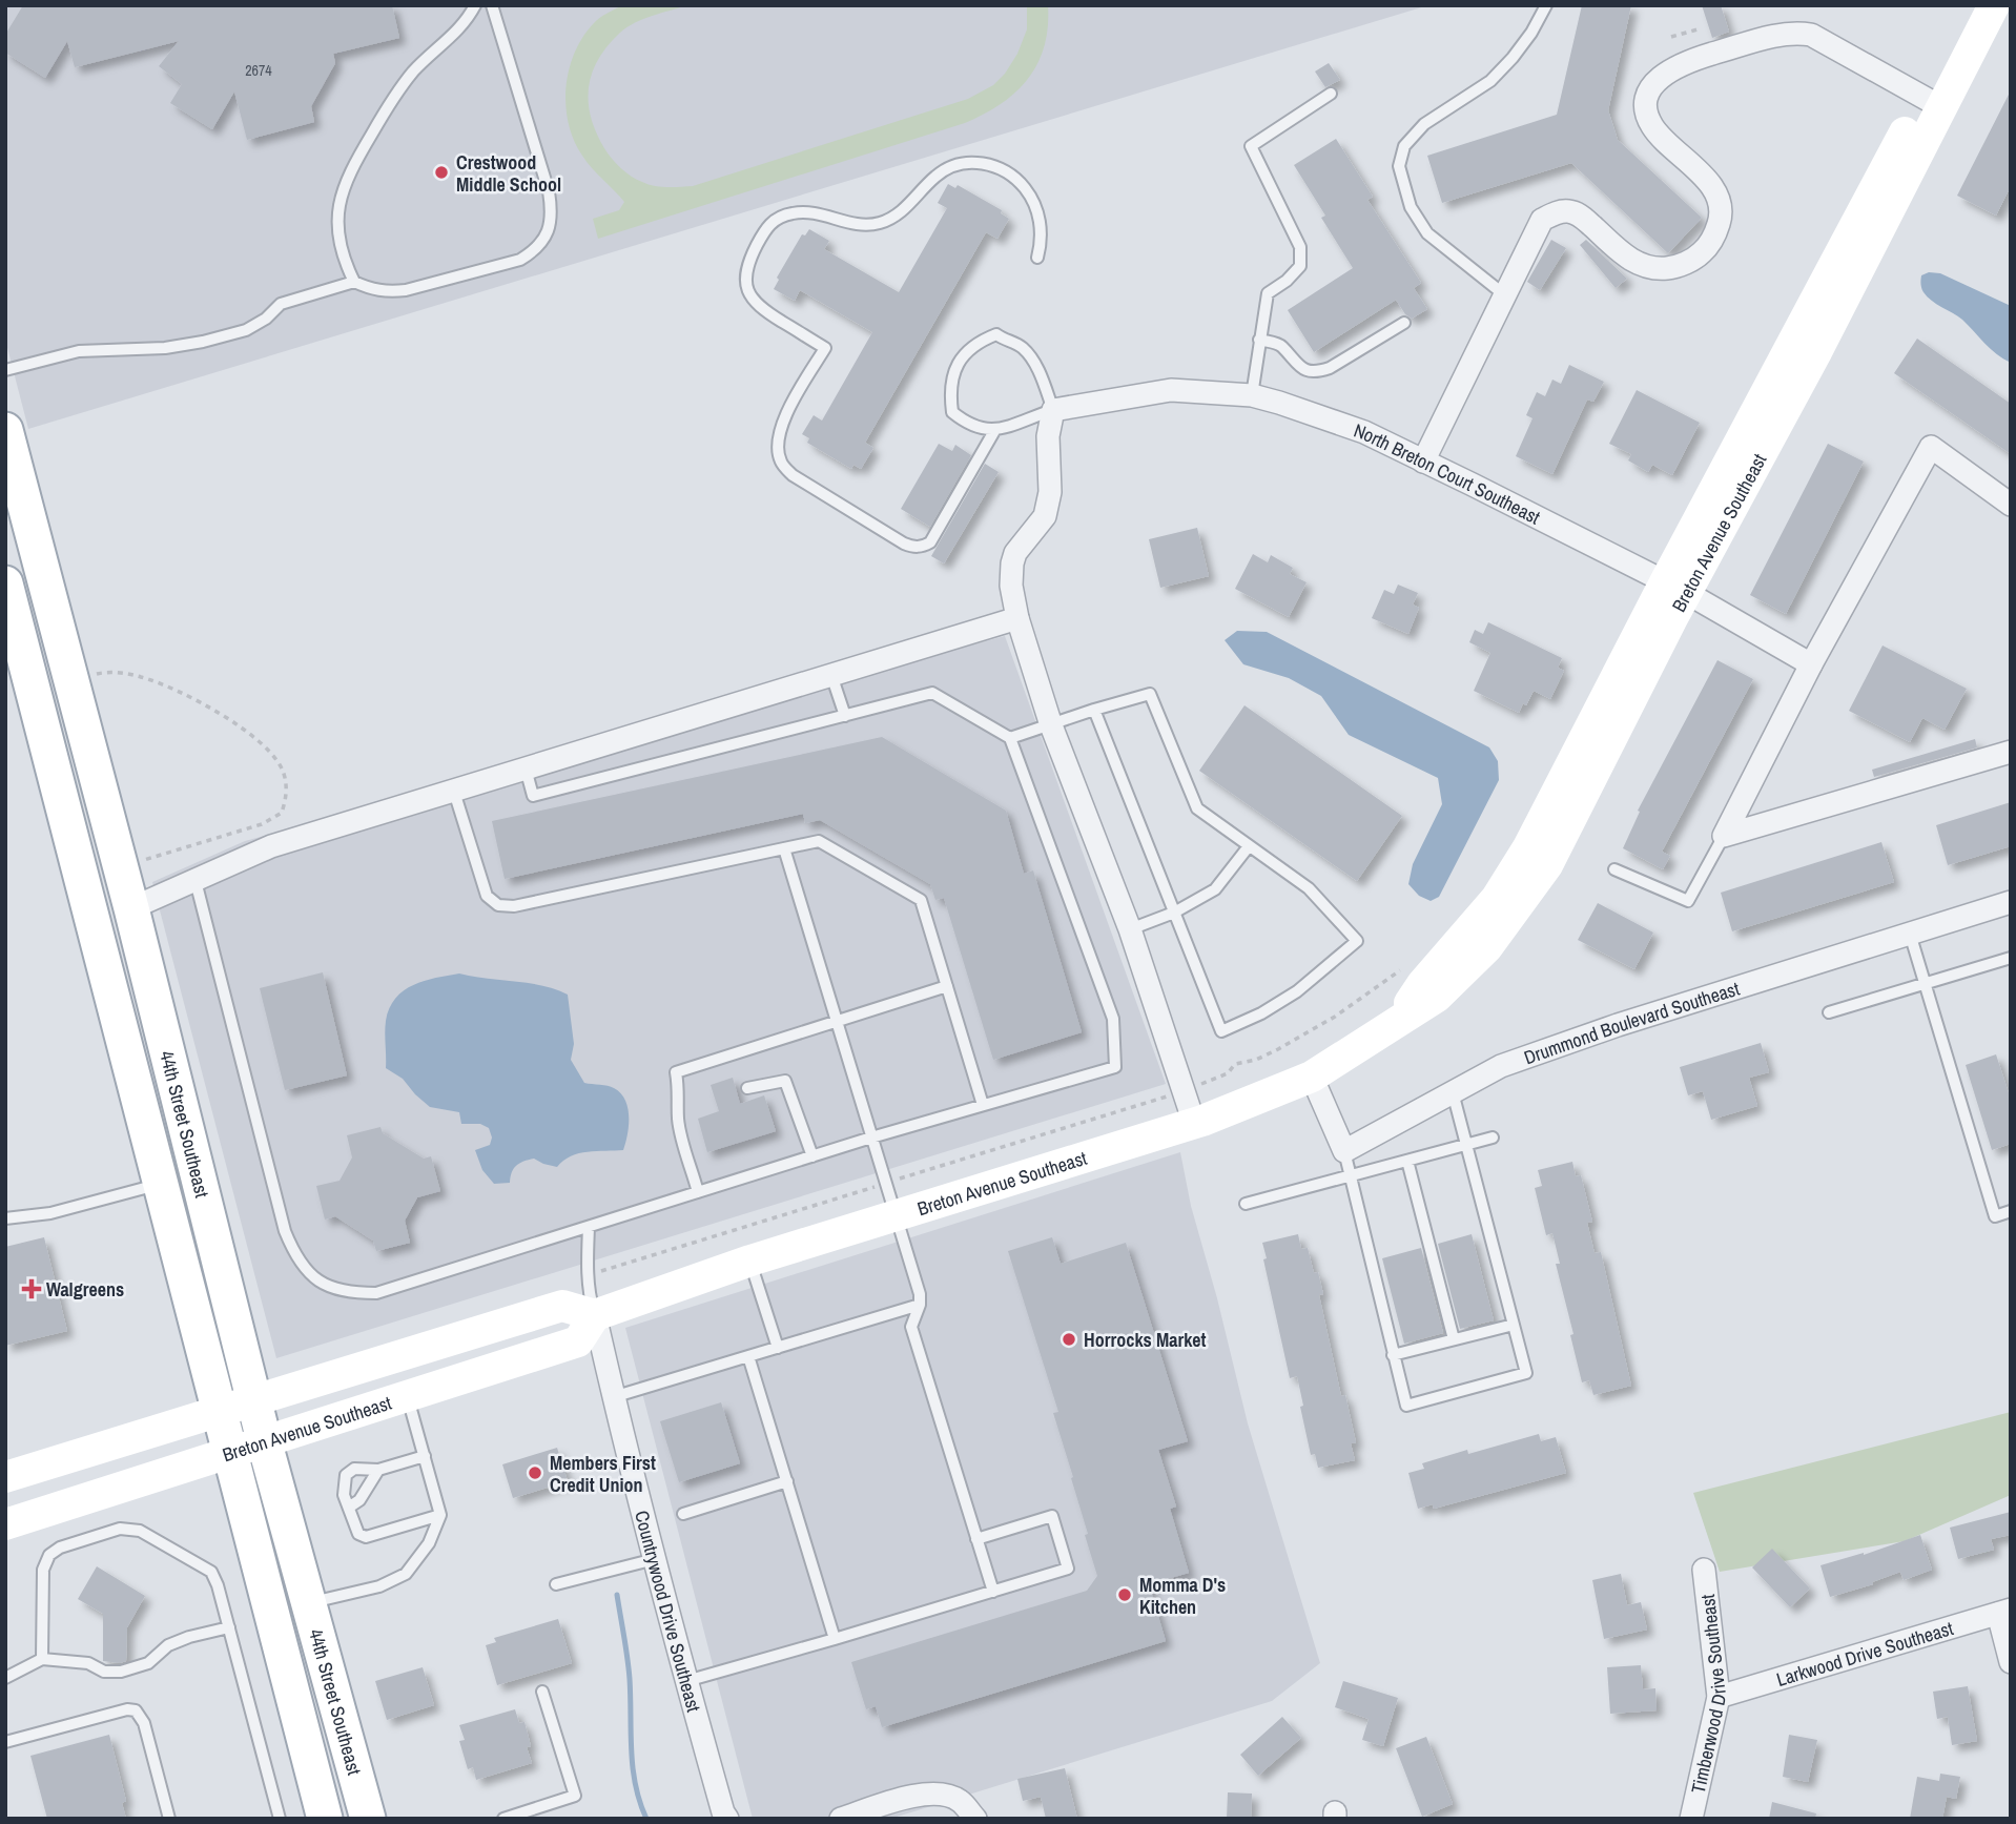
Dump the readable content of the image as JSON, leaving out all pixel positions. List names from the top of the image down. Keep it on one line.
{"streets":{"main road":["Breton Avenue Southeast","44th Street Southeast"],"street":["North Breton Court Southeast","Drummond Boulevard Southeast","Countrywood Drive Southeast","Larkwood Drive Southeast","Timberwood Drive Southeast"]},"crossings":[["North Breton Court Southeast","Breton Avenue Southeast"],["Breton Avenue Southeast","44th Street Southeast"],["Breton Avenue Southeast","Countrywood Drive Southeast"],["Larkwood Drive Southeast","Timberwood Drive Southeast"]],"places":{"other":["Crestwood Middle School","Horrocks Market","Members First Credit Union","Momma D's Kitchen"],"health":["Walgreens"]},"house_numbers":["2674"]}
